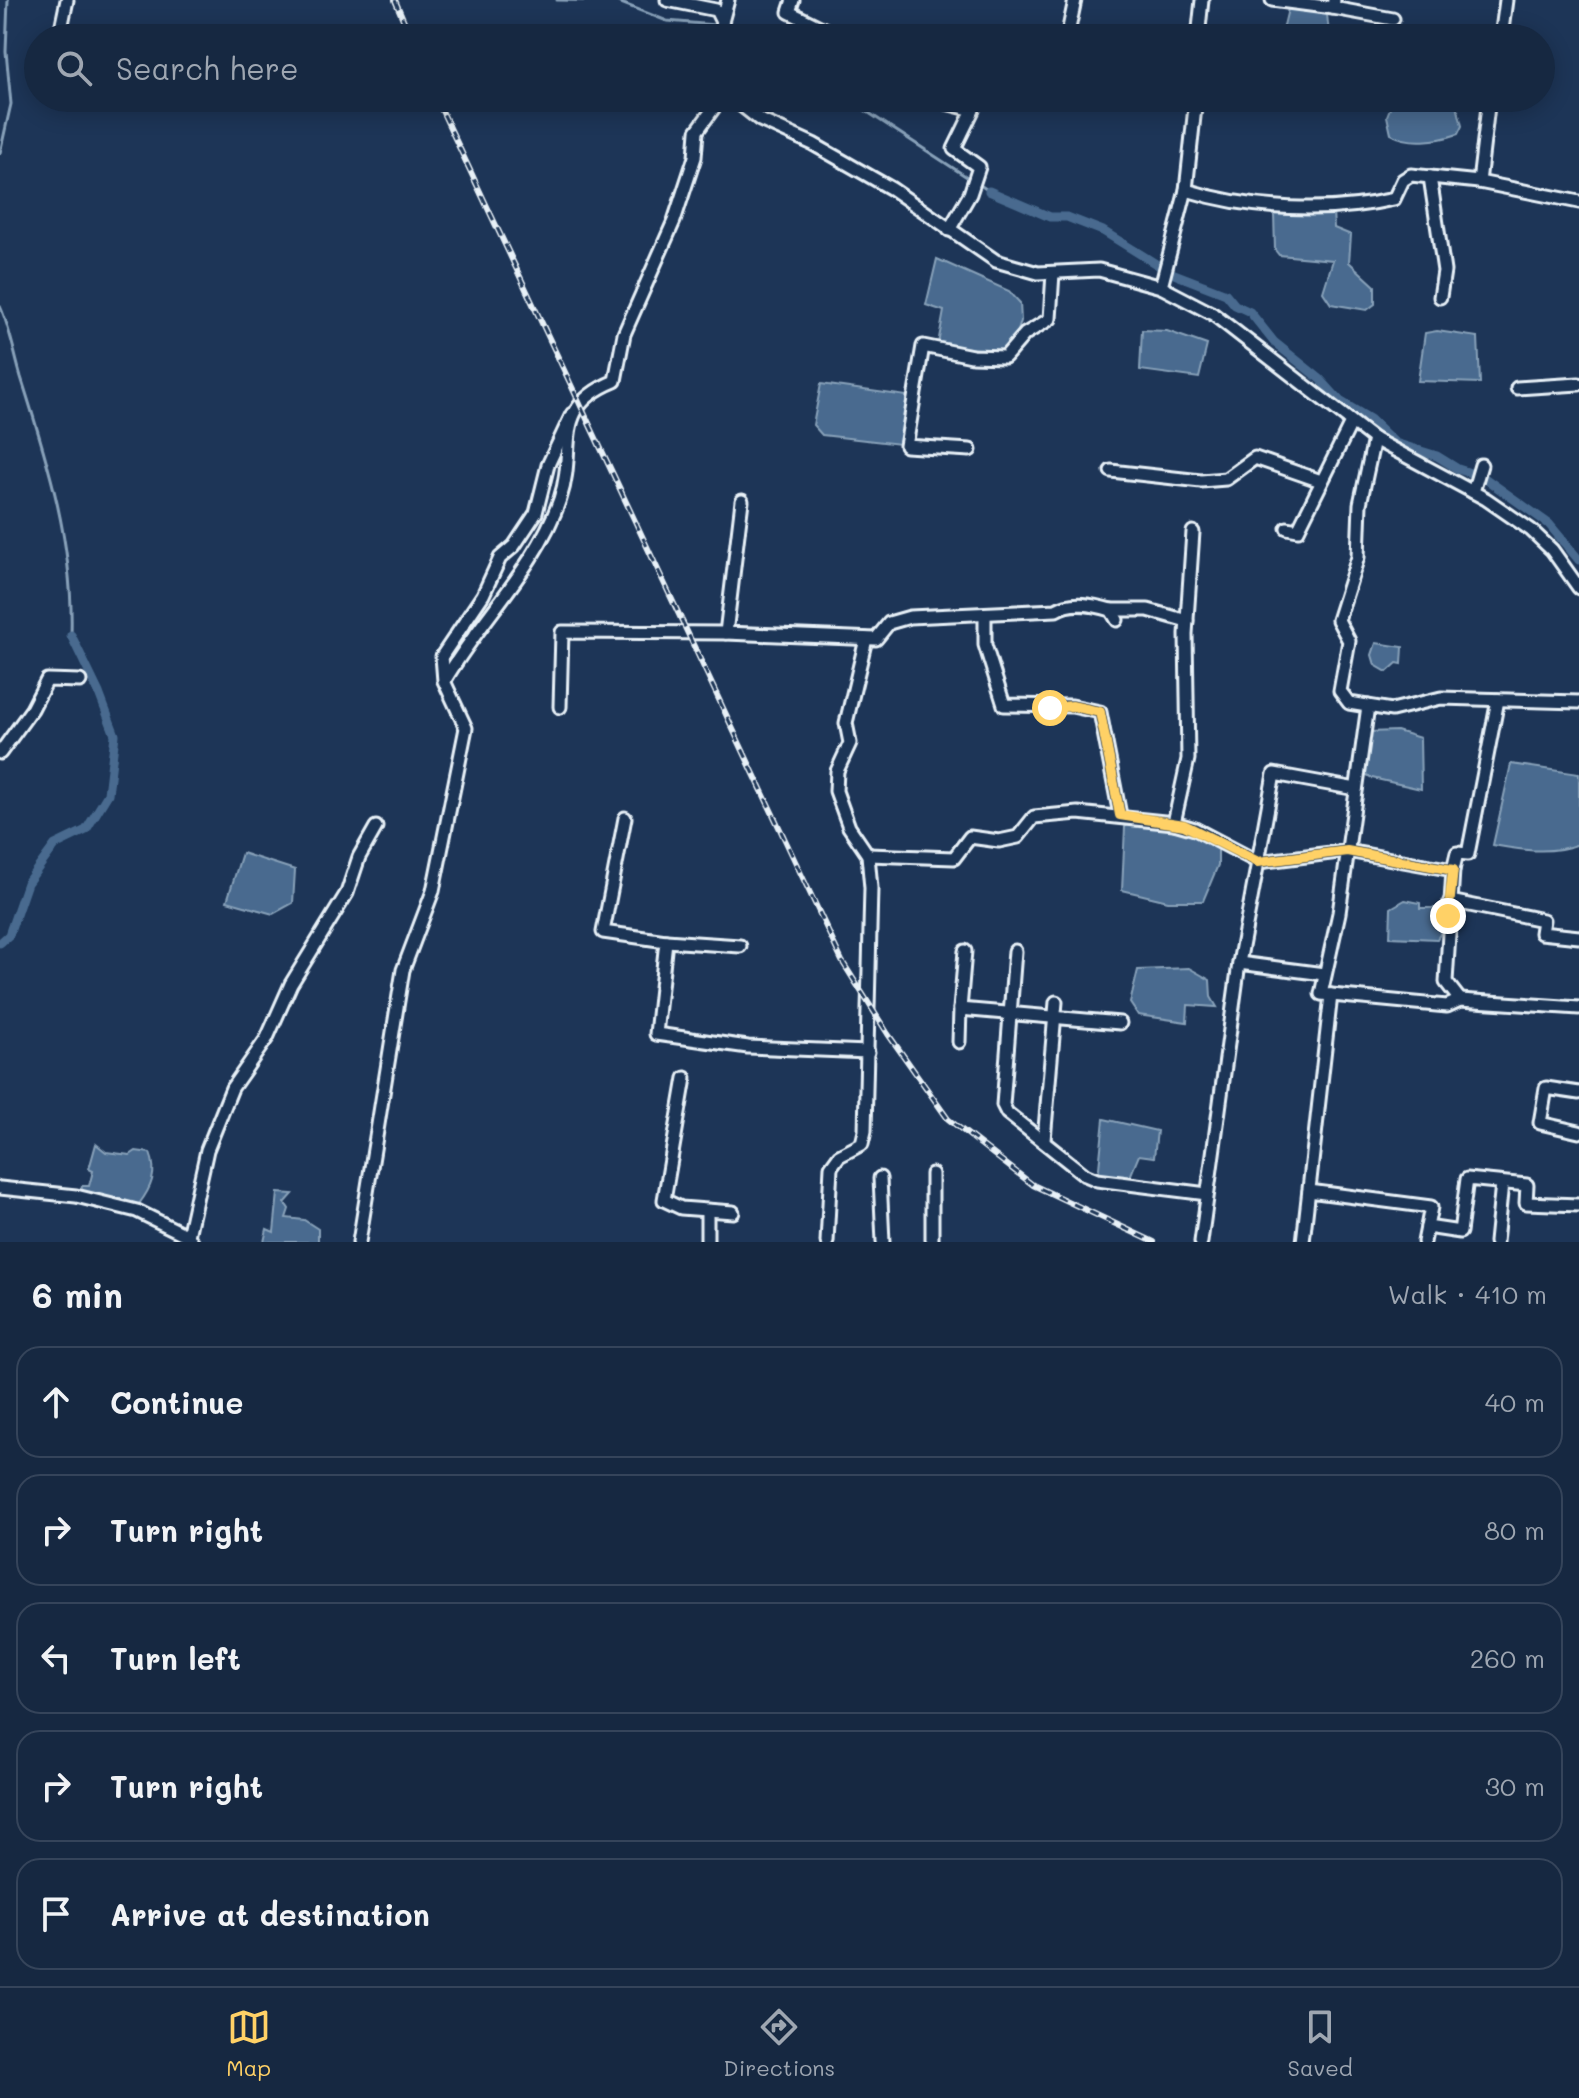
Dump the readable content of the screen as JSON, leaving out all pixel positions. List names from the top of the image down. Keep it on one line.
{"page":{"search":"Search here","heading":["6 min","Walk · 410 m"],"list":[["Continue","40 m"],["Turn right","80 m"],["Turn left","260 m"],["Turn right","30 m"],"Arrive at destination"],"nav":["Map","Directions","Saved"]}}
